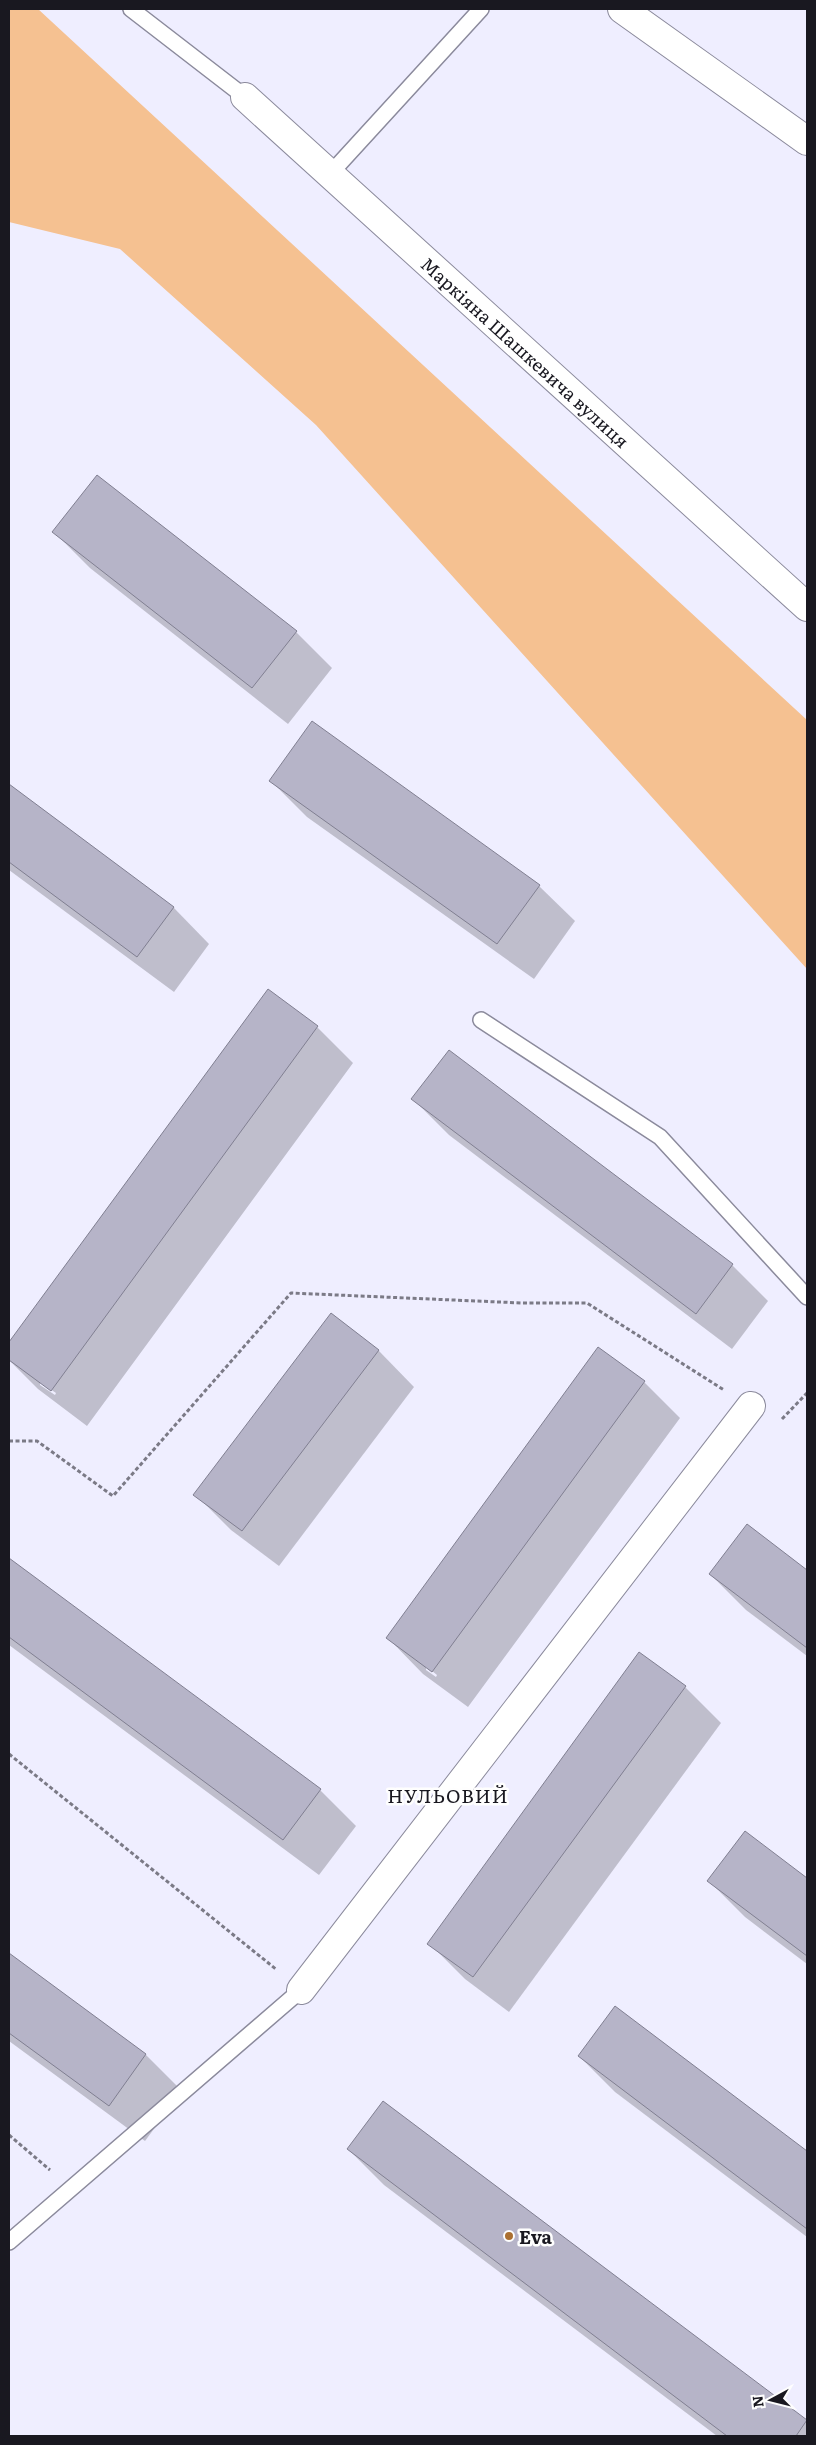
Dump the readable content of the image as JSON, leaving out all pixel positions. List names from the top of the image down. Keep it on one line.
{"streets":{"street":["Маркіяна Шашкевича вулиця"]},"districts":["НУЛЬОВИЙ"],"places":["Eva"],"north":"left"}
